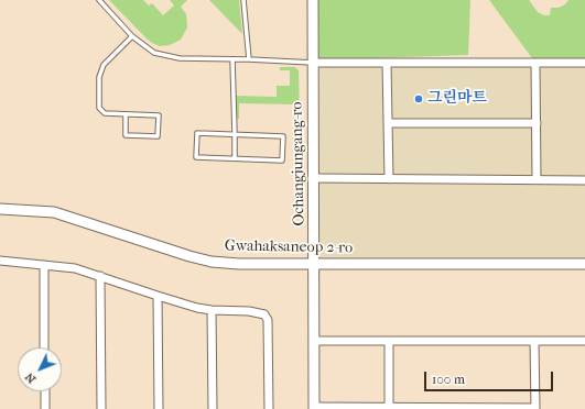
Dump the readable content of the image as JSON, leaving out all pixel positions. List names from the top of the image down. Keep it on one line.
{"streets":{"street":["Ochangjungang-ro","Gwahaksaneop 2-ro"]},"crossings":[["Ochangjungang-ro","Gwahaksaneop 2-ro"]],"places":["그린마트"],"scale_bar":"100 m","north":"bottom left"}
